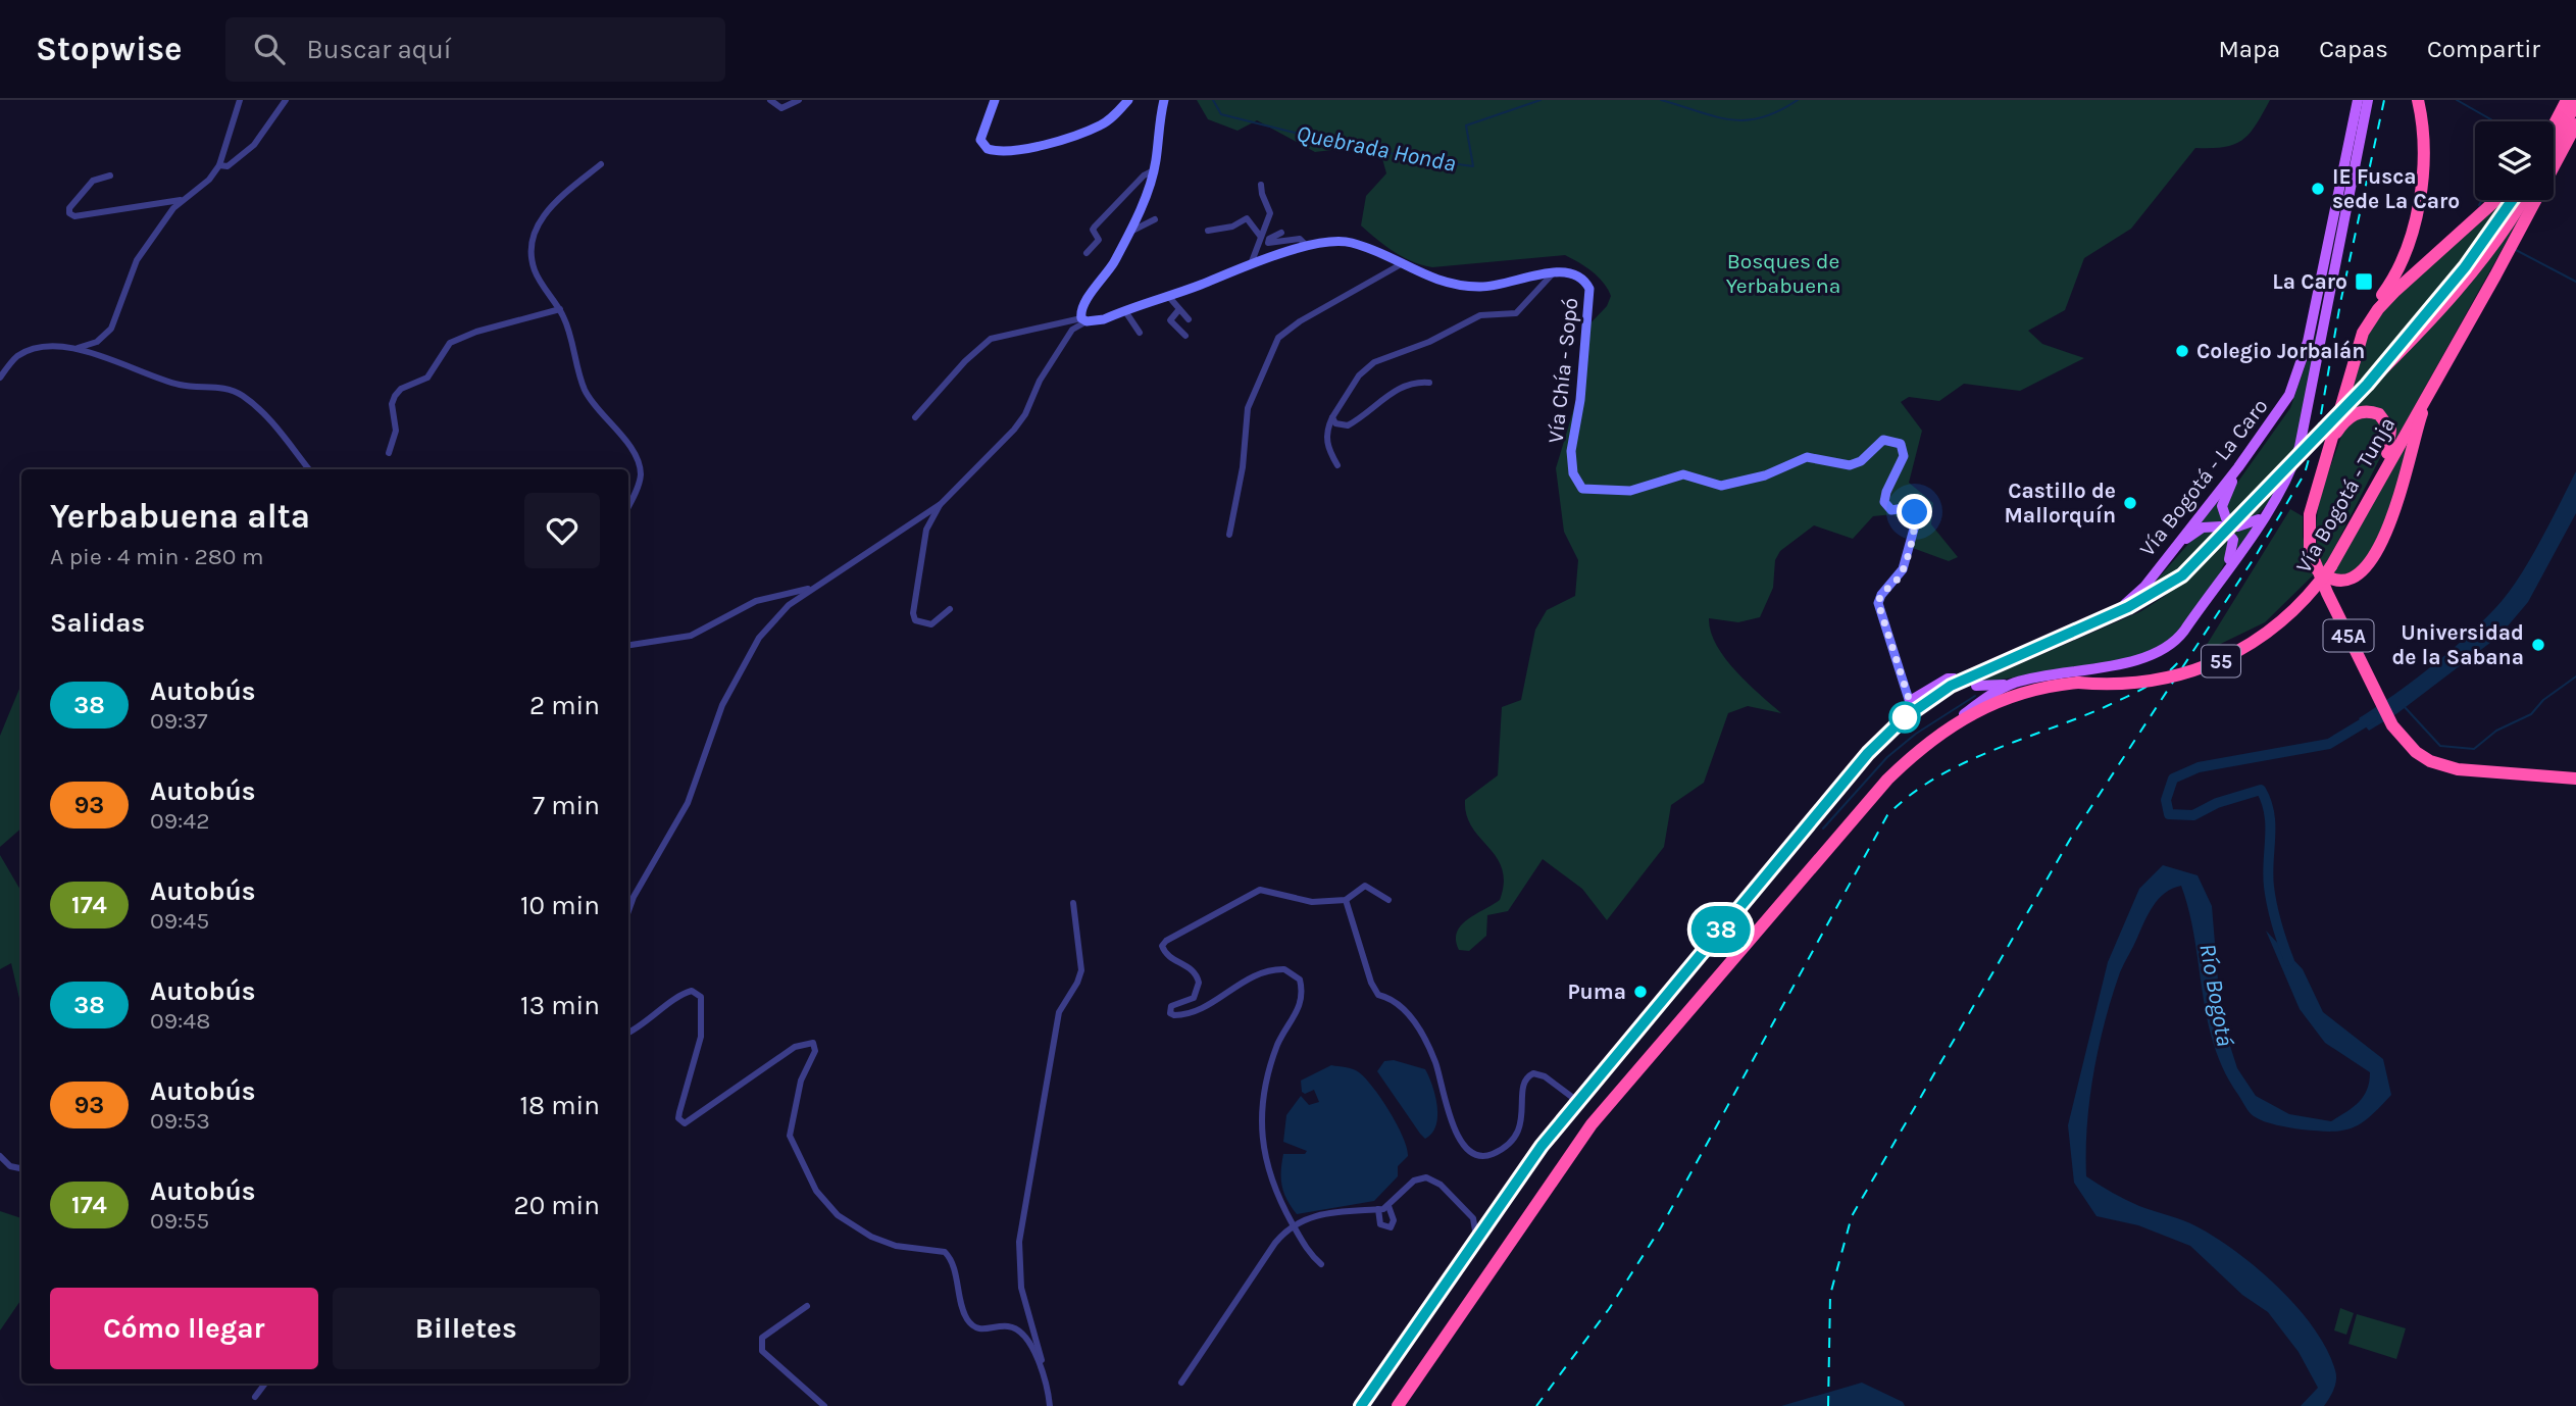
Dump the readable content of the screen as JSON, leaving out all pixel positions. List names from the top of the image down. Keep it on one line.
{"streets":{"highway":["Vía Bogotá - Tunja","45A","55"],"main road":["Vía Bogotá - La Caro"],"street":["Vía Chía - Sopó"]},"crossings":[["Vía Chía - Sopó","Vía Bogotá - Tunja"],["Vía Bogotá - La Caro","Vía Bogotá - Tunja"],["Vía Bogotá - Tunja","55"]],"water":["Quebrada Honda","Río Bogotá"],"parks":["Bosques de Yerbabuena"],"places":{"other":["IE Fusca sede La Caro","Colegio Jorbalán","Castillo de Mallorquín","Universidad de la Sabana","Puma"],"transit":["La Caro"]},"lines":["bus line 38"],"page":{"header":"Stopwise","search":"Buscar aquí","nav":["Mapa","Capas","Compartir"],"on_map":"38","heading":[["Yerbabuena alta","A pie · 4 min · 280 m"],"Salidas"],"list":[{"mark":"38","name":"Autobús","note":"09:37","value":"2 min"},{"mark":"93","name":"Autobús","note":"09:42","value":"7 min"},{"mark":"174","name":"Autobús","note":"09:45","value":"10 min"},{"mark":"38","name":"Autobús","note":"09:48","value":"13 min"},{"mark":"93","name":"Autobús","note":"09:53","value":"18 min"},{"mark":"174","name":"Autobús","note":"09:55","value":"20 min"}],"buttons":["Cómo llegar","Billetes"]}}
